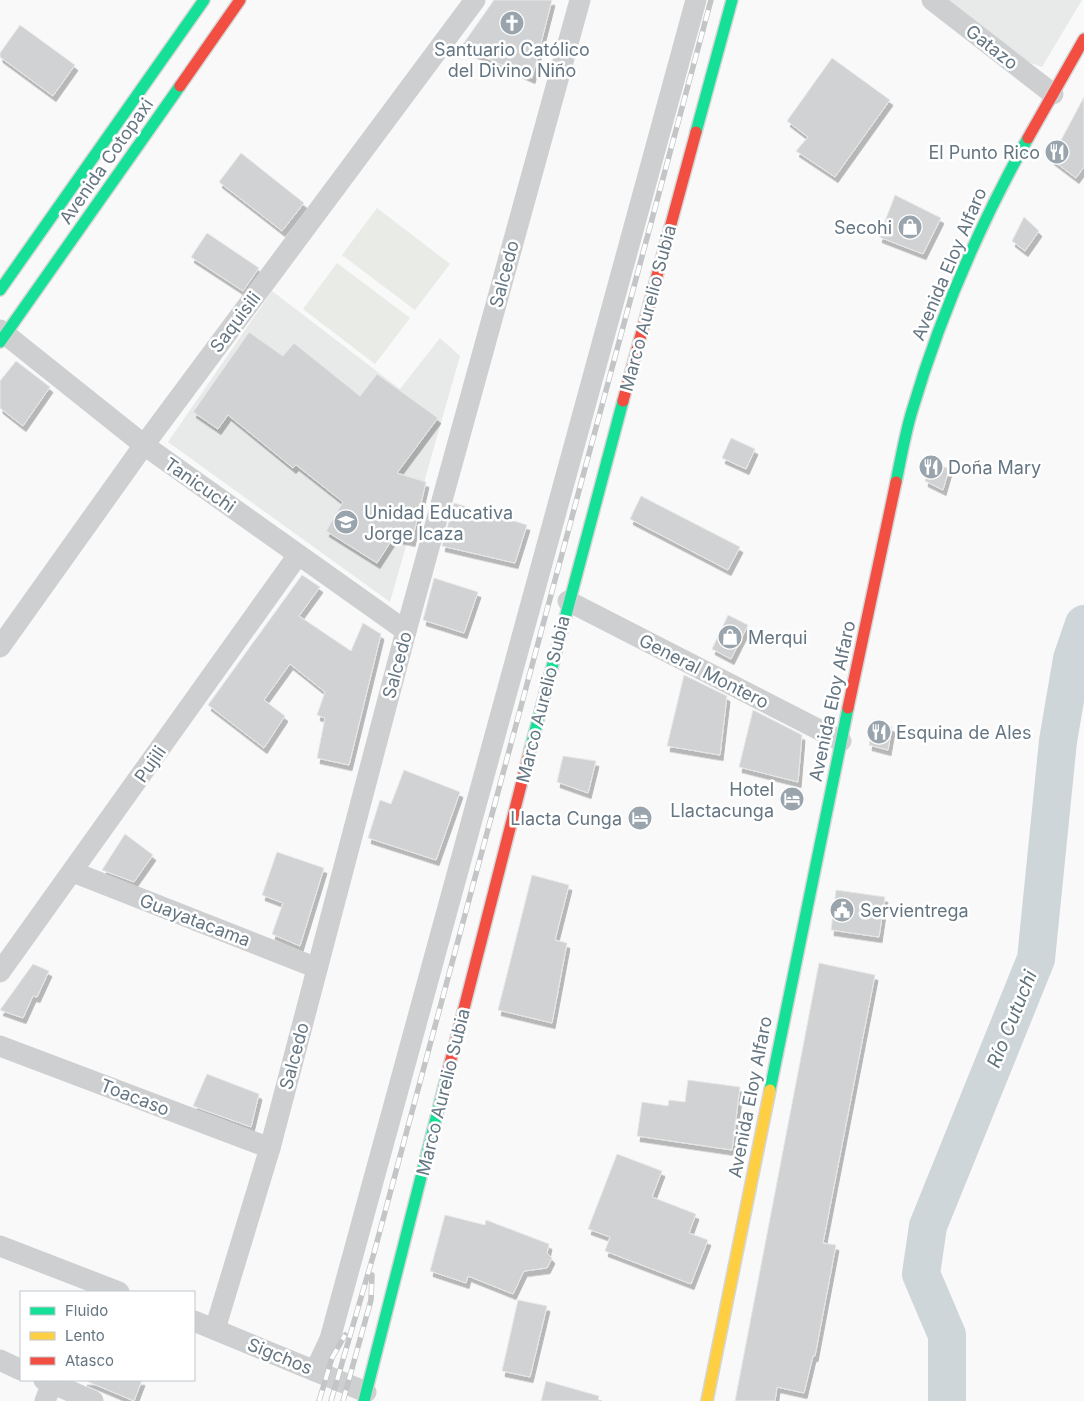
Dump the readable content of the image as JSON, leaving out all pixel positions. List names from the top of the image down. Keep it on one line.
{"streets":{"main road":["Avenida Cotopaxi","Avenida Eloy Alfaro","Marco Aurelio Subia"],"street":["Gatazo","Salcedo","Saquisili","Tanicuchi","General Montero","Pujili","Guayatacama","Toacaso","Sigchos"]},"crossings":[["Gatazo","Avenida Eloy Alfaro"],["Avenida Cotopaxi","Tanicuchi"],["Avenida Eloy Alfaro","General Montero"],["Salcedo","Tanicuchi"],["Salcedo","Guayatacama"],["Salcedo","Toacaso"],["Salcedo","Sigchos"],["Marco Aurelio Subia","General Montero"],["Marco Aurelio Subia","Sigchos"],["Saquisili","Tanicuchi"],["Tanicuchi","Pujili"],["Pujili","Guayatacama"]],"water":["Río Cutuchi"],"places":{"church":["Santuario Católico del Divino Niño"],"restaurant":["El Punto Rico","Doña Mary","Esquina de Ales"],"shop":["Secohi","Merqui"],"school or university":["Unidad Educativa Jorge Icaza"],"hotel":["Hotel Llactacunga","Llacta Cunga"],"public building":["Servientrega"]},"legend":["Fluido","Lento","Atasco"]}
